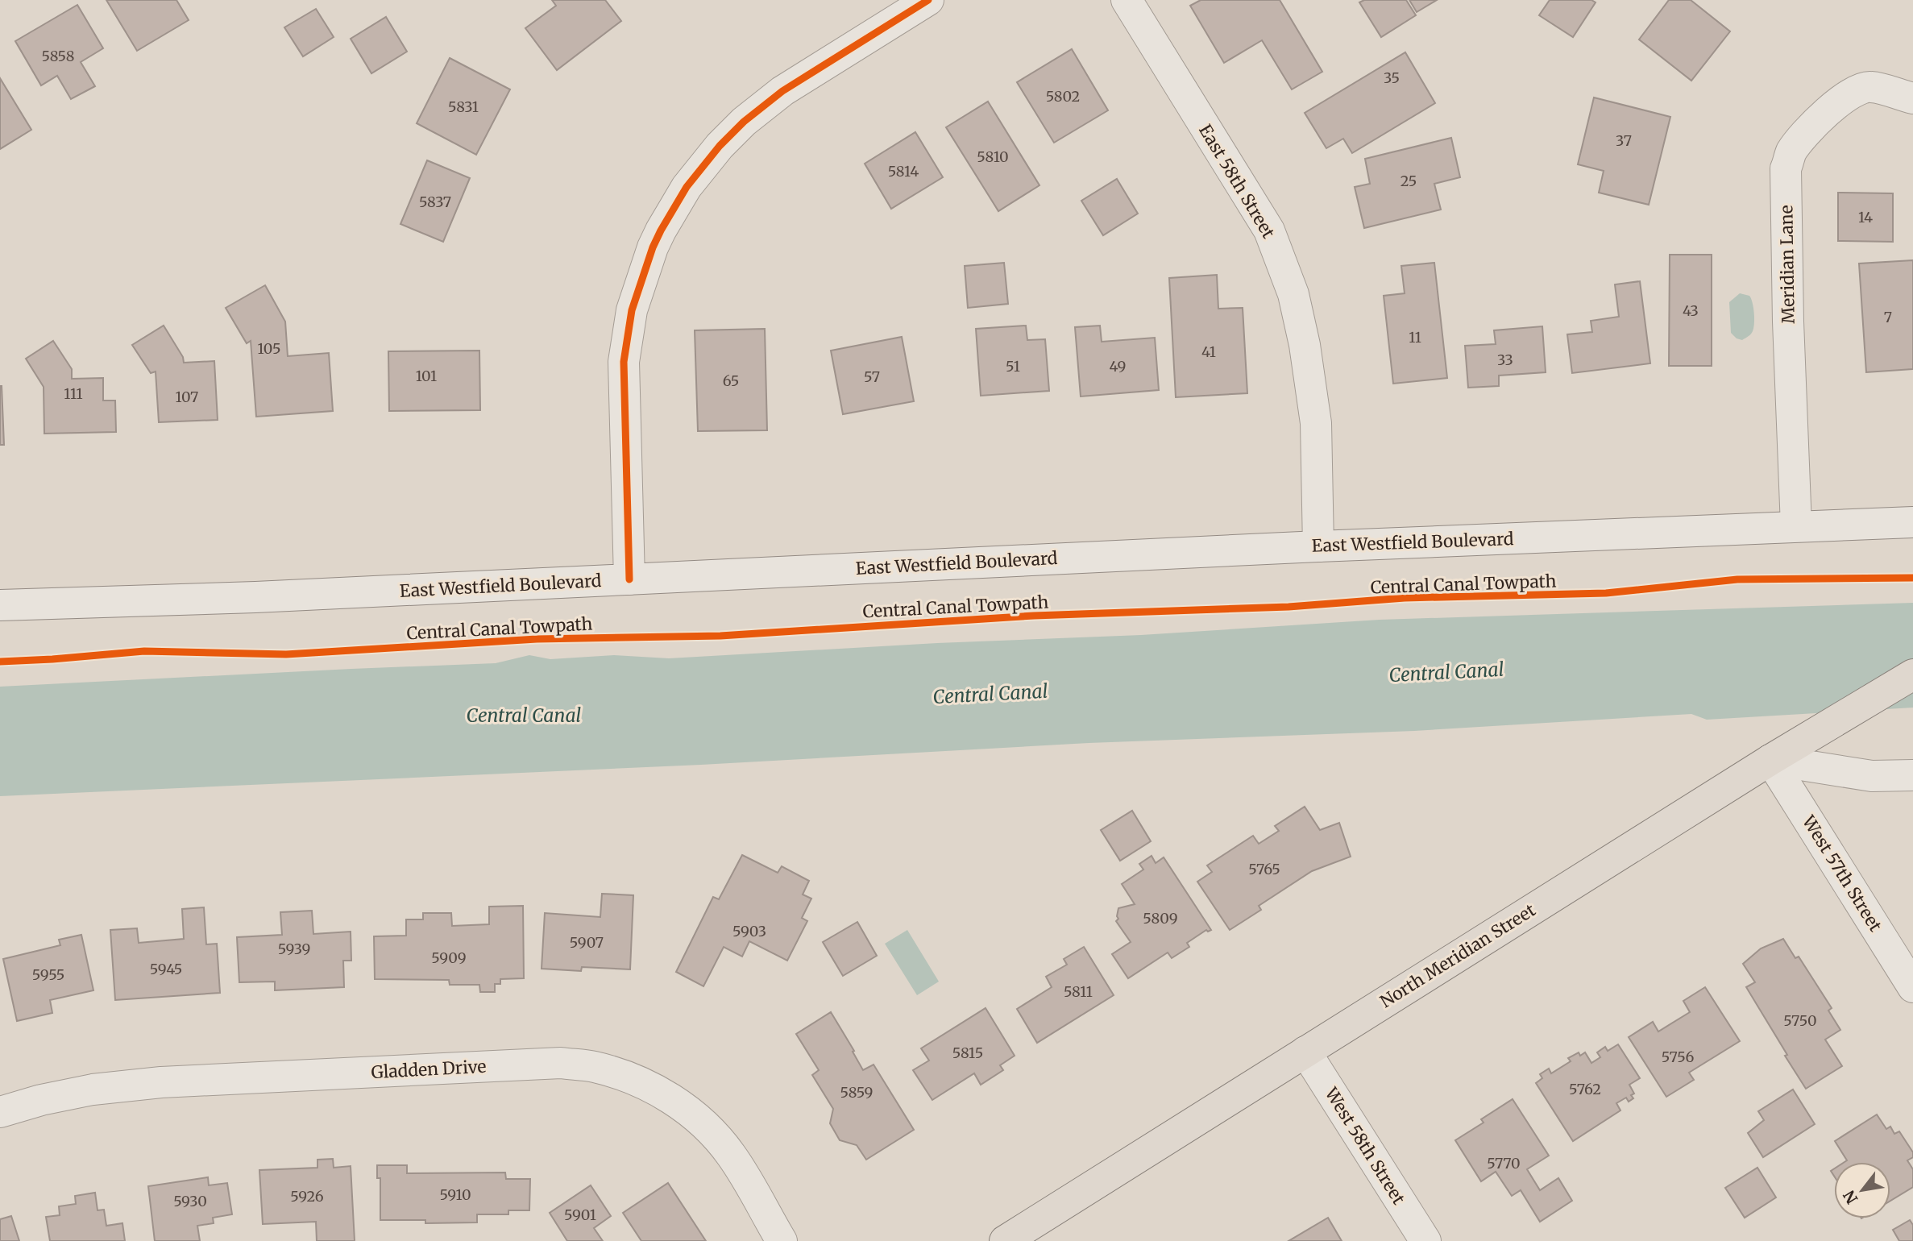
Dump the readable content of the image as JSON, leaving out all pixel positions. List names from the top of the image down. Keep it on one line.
{"streets":{"main road":["North Meridian Street"],"street":["East 58th Street","Meridian Lane","East Westfield Boulevard","West 57th Street","Gladden Drive","West 58th Street"],"cycle path":["Central Canal Towpath"]},"crossings":[["East 58th Street","East Westfield Boulevard"],["Meridian Lane","East Westfield Boulevard"],["West 57th Street","North Meridian Street"],["North Meridian Street","West 58th Street"]],"water":["Central Canal"],"house_numbers":["5858","35","5802","5831","37","5810","5814","25","5837","14","43","7","11","105","41","33","51","49","101","57","65","111","107","5765","5809","5903","5907","5939","5909","5945","5955","5811","5750","5815","5756","5762","5859","5770","5910","5926","5930","5901"],"north":"bottom left"}
